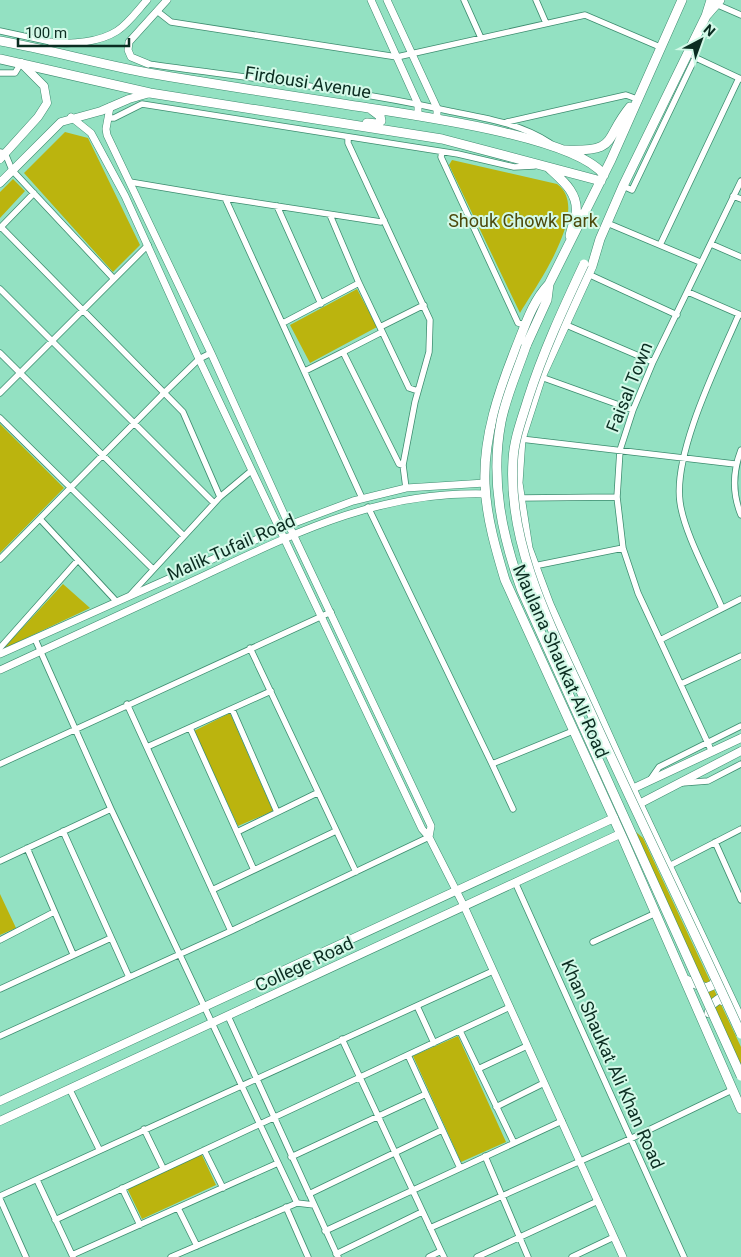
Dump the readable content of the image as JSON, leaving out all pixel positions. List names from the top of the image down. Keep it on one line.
{"streets":{"main road":["Firdousi Avenue","Maulana Shaukat Ali Road","College Road"],"street":["Faisal Town","Malik Tufail Road","Khan Shaukat Ali Khan Road"]},"crossings":[["Firdousi Avenue","Maulana Shaukat Ali Road"],["Malik Tufail Road","Maulana Shaukat Ali Road"],["Maulana Shaukat Ali Road","College Road"],["College Road","Khan Shaukat Ali Khan Road"]],"parks":["Shouk Chowk Park"],"scale_bar":"100 m","north":"top right"}
